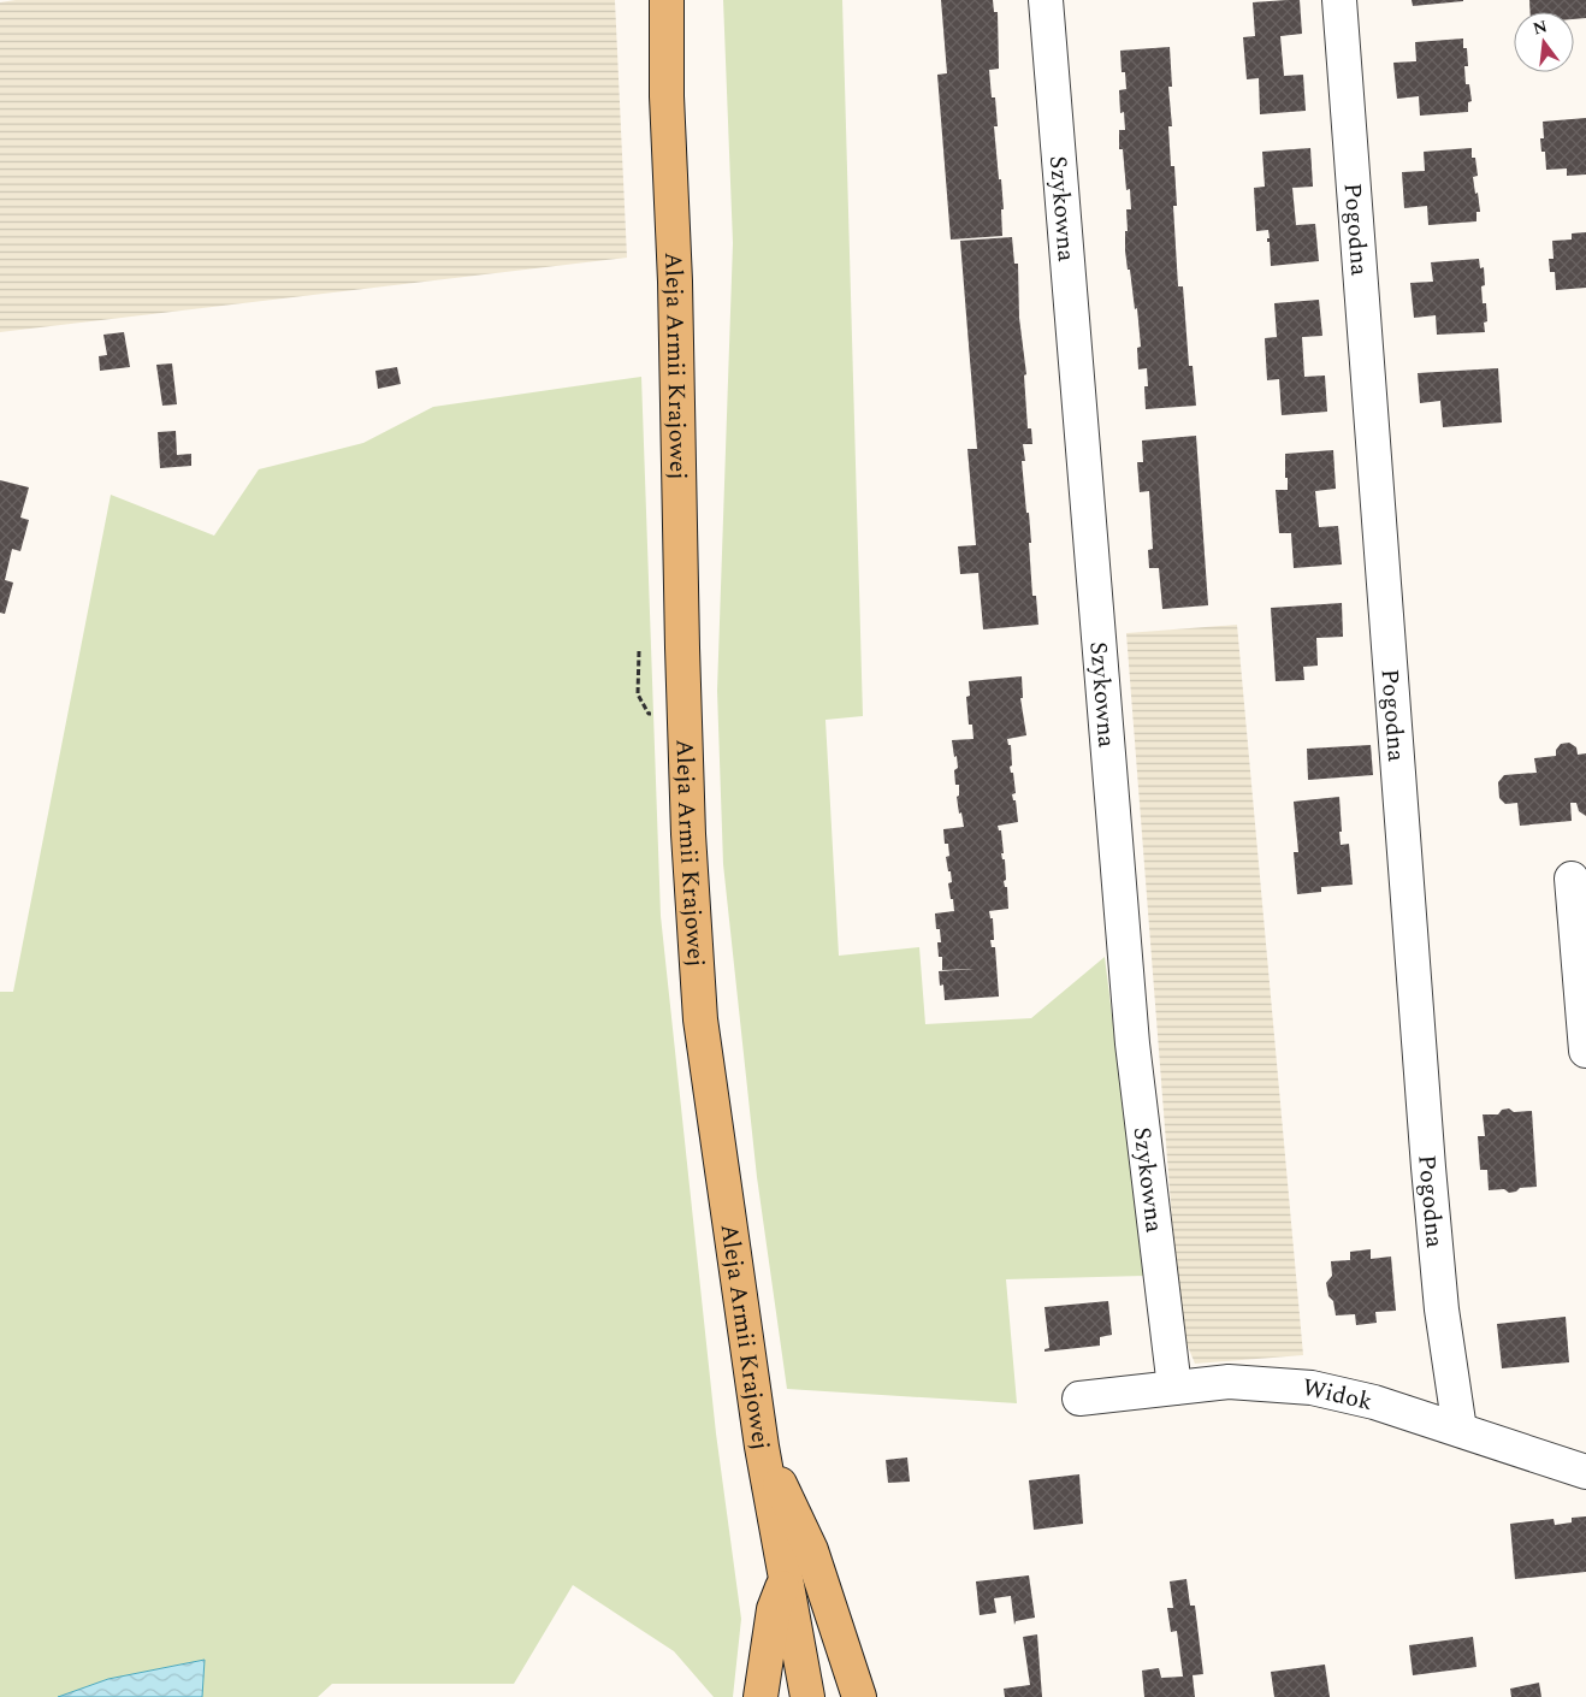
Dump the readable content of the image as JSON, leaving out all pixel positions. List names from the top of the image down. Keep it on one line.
{"streets":{"main road":["Aleja Armii Krajowej"],"street":["Szykowna","Pogodna","Widok"]},"crossings":[["Szykowna","Widok"],["Pogodna","Widok"]],"north":"top"}
